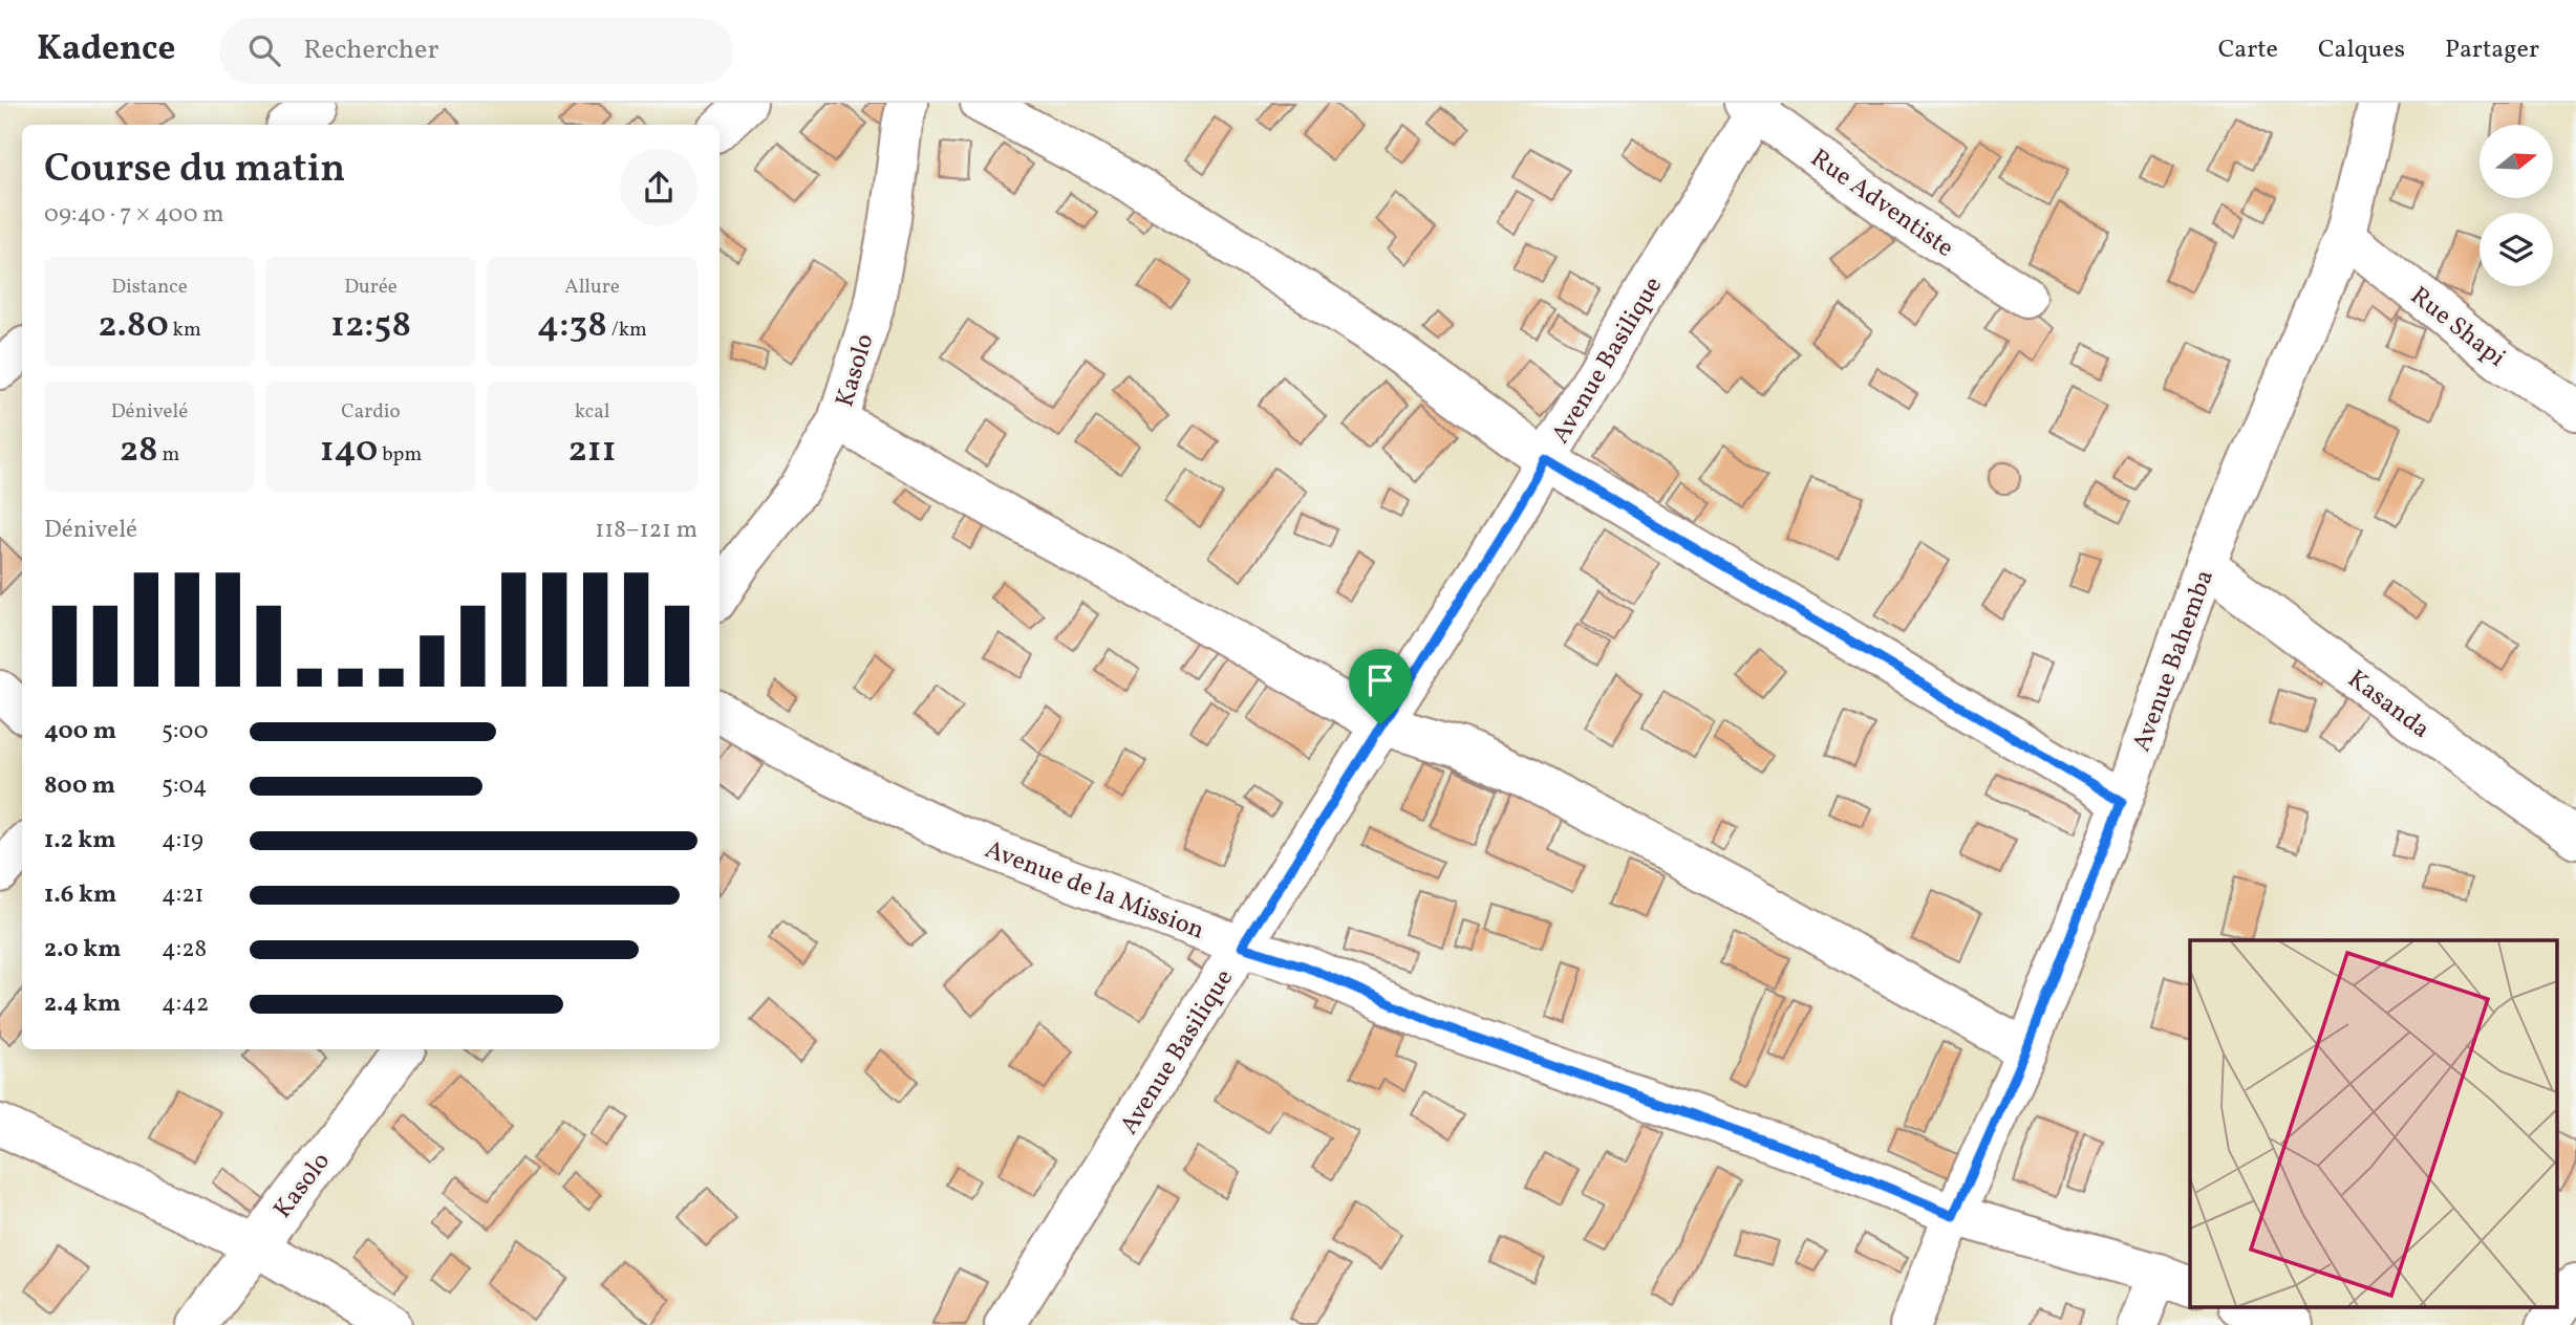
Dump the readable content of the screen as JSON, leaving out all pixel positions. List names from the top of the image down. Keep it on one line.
{"streets":{"street":["Rue Adventiste","Rue Shapi","Avenue Basilique","Kasolo","Avenue Bahemba","Kasanda","Avenue de la Mission"]},"crossings":[["Rue Adventiste","Avenue Basilique"],["Rue Shapi","Avenue Bahemba"],["Avenue Basilique","Avenue de la Mission"],["Avenue Bahemba","Kasanda"],["Avenue Bahemba","Avenue de la Mission"]],"north":"right","page":{"header":"Kadence","search":"Rechercher","nav":["Carte","Calques","Partager"],"heading":["Course du matin","09:40 · 7 × 400 m"],"stats":[["Distance","2.80 km"],["Durée","12:58"],["Allure","4:38 /km"],["Dénivelé","28 m"],["Cardio","140 bpm"],["kcal","211"]],"chart":["Dénivelé","118–121 m"],"list":[{"name":"400 m","note":"5:00"},{"name":"800 m","note":"5:04"},{"name":"1.2 km","note":"4:19"},{"name":"1.6 km","note":"4:21"},{"name":"2.0 km","note":"4:28"},{"name":"2.4 km","note":"4:42"}]}}
